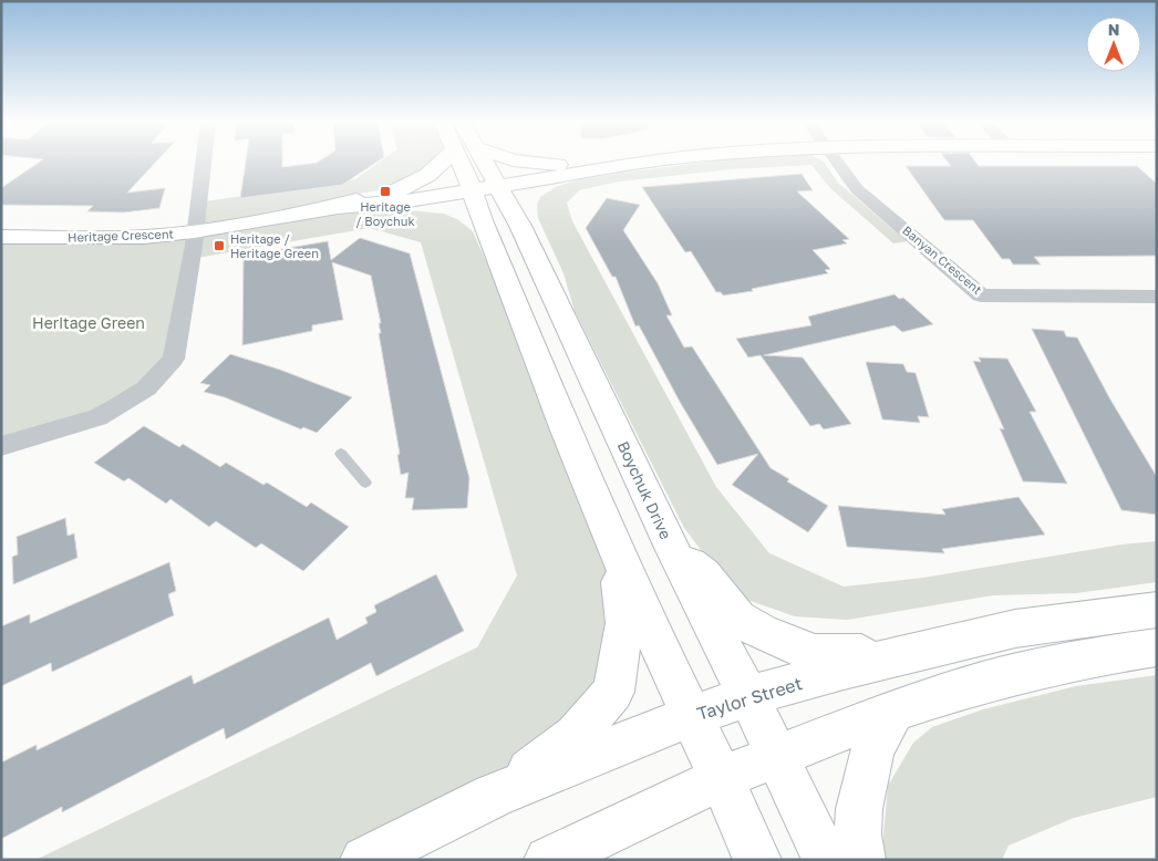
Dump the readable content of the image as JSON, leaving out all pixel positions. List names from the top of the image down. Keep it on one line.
{"streets":{"main road":["Heritage Crescent","Boychuk Drive","Taylor Street"],"street":["Banyan Crescent"]},"crossings":[["Heritage Crescent","Boychuk Drive"],["Boychuk Drive","Taylor Street"]],"parks":["Heritage Green"],"places":{"transit":["Heritage / Boychuk","Heritage / Heritage Green"]},"north":"top"}
